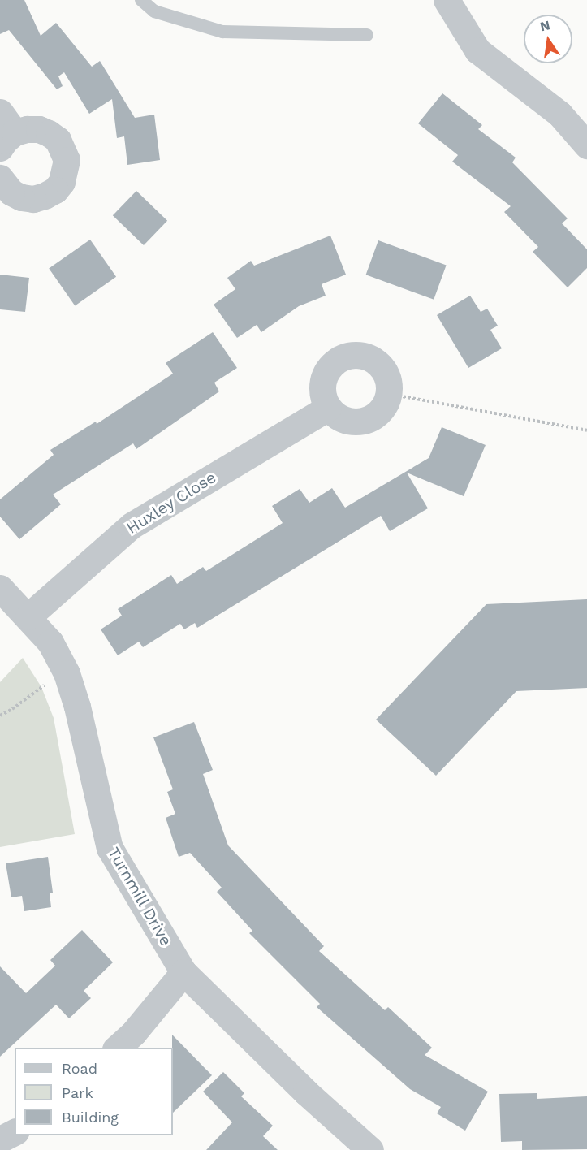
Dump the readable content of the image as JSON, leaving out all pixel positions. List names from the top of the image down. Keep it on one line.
{"streets":{"street":["Huxley Close","Turnmill Drive"]},"crossings":[["Huxley Close","Turnmill Drive"]],"legend":["Road","Park","Building"],"north":"top"}
